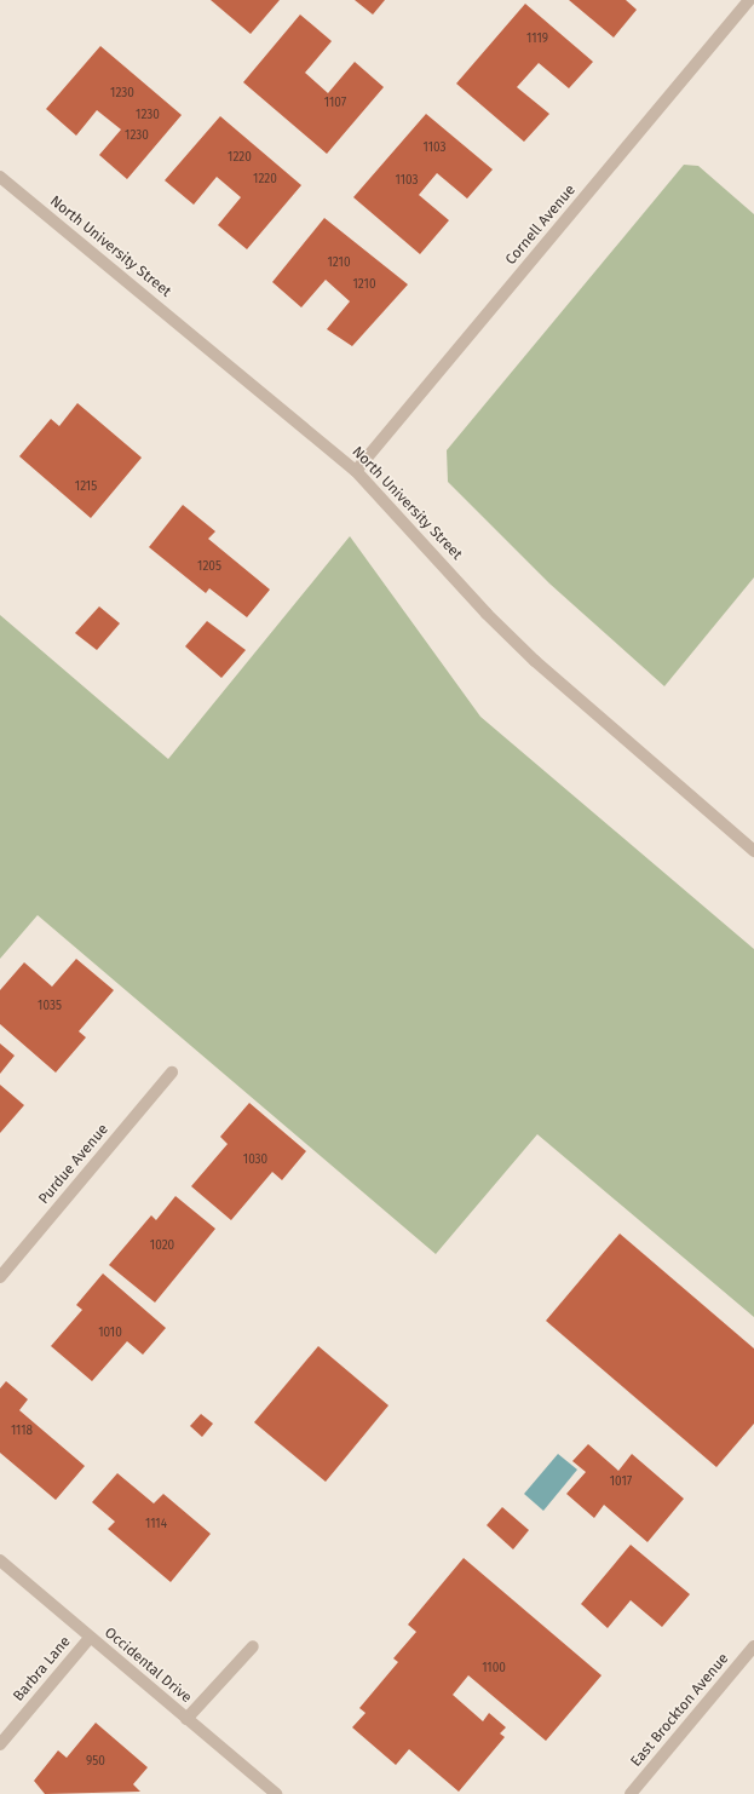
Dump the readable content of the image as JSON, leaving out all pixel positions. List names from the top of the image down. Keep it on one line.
{"streets":{"street":["Cornell Avenue","North University Street","Purdue Avenue","Occidental Drive","Barbra Lane","East Brockton Avenue"]},"crossings":[["Cornell Avenue","North University Street"],["Occidental Drive","Barbra Lane"]],"house_numbers":["1119","1230","1107","1230","1230","1103","1220","1220","1103","1210","1210","1215","1205","1035","1030","1020","1010","1118","1017","1114","1100","950"]}
